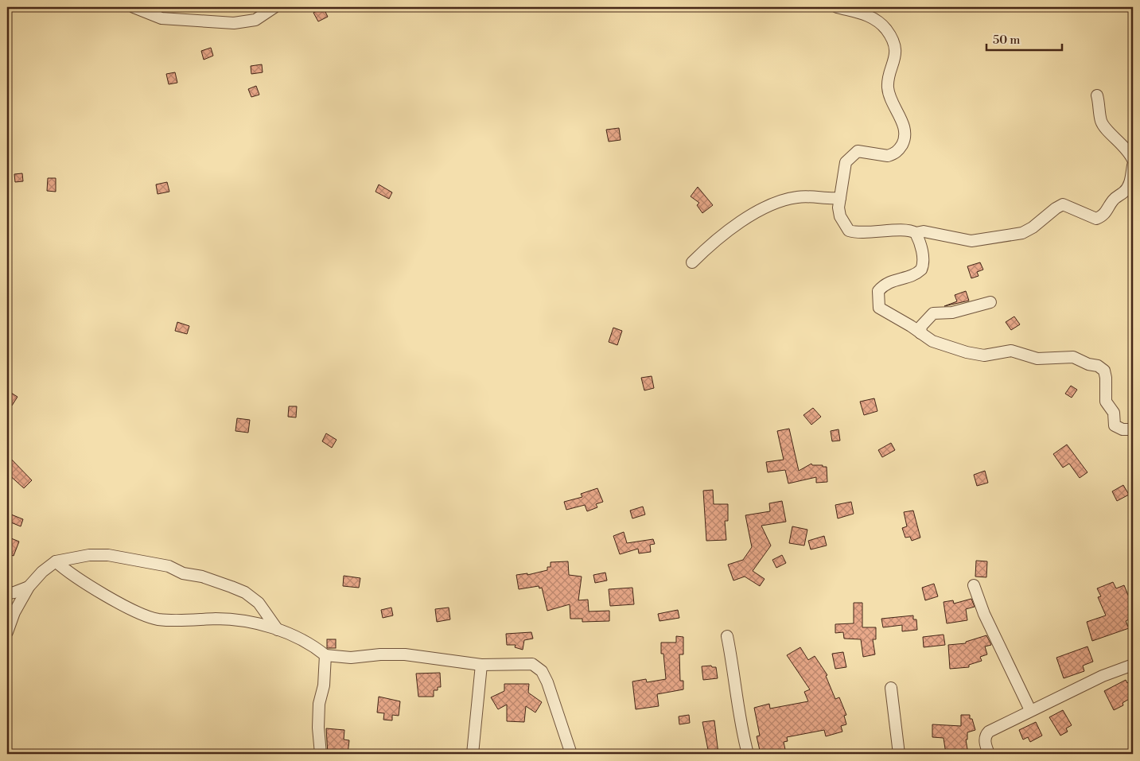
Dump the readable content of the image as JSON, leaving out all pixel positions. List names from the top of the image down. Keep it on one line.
{"scale_bar":"50 m"}
